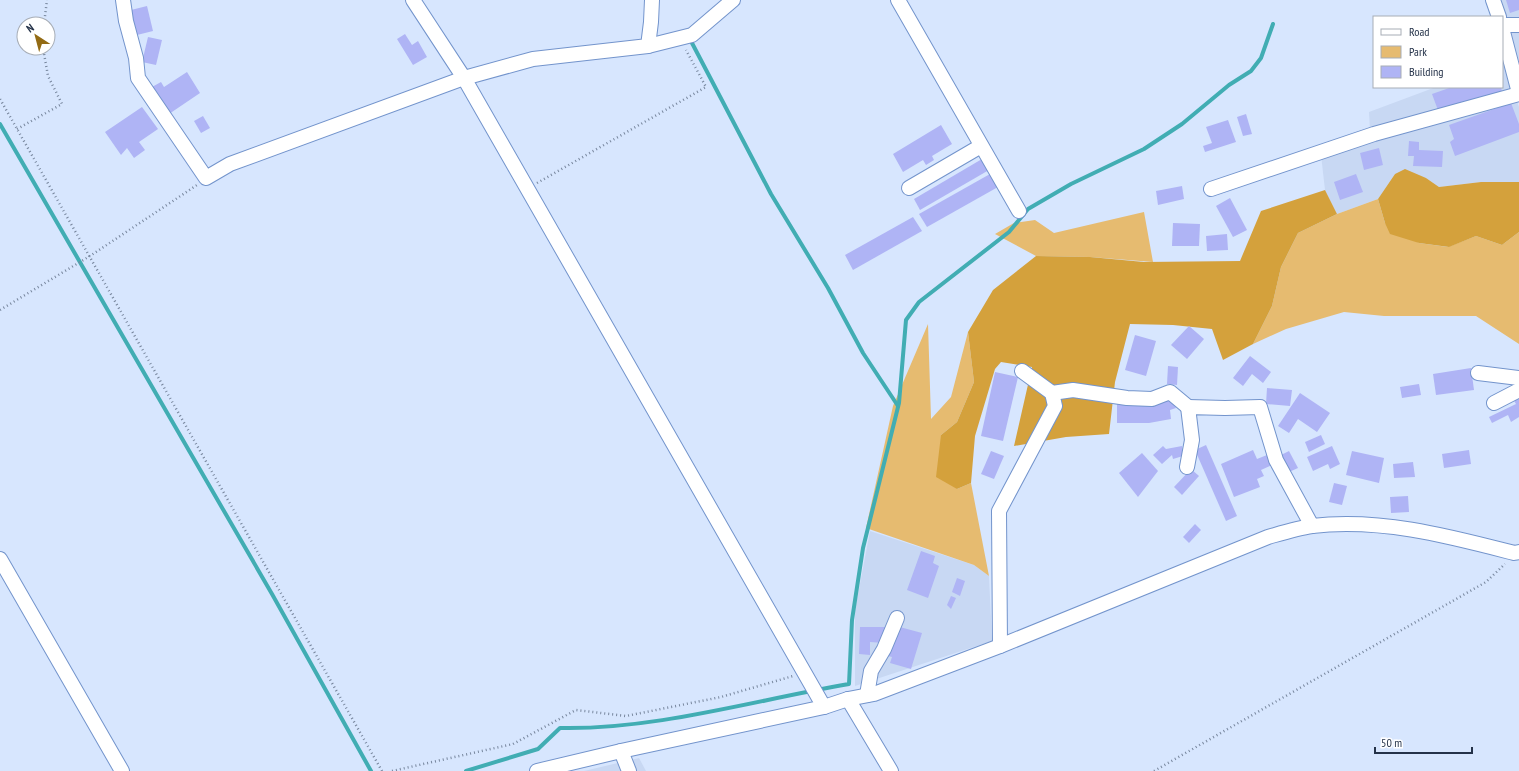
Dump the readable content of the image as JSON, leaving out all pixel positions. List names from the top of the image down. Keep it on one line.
{"legend":["Road","Park","Building"],"scale_bar":"50 m","north":"top left"}
